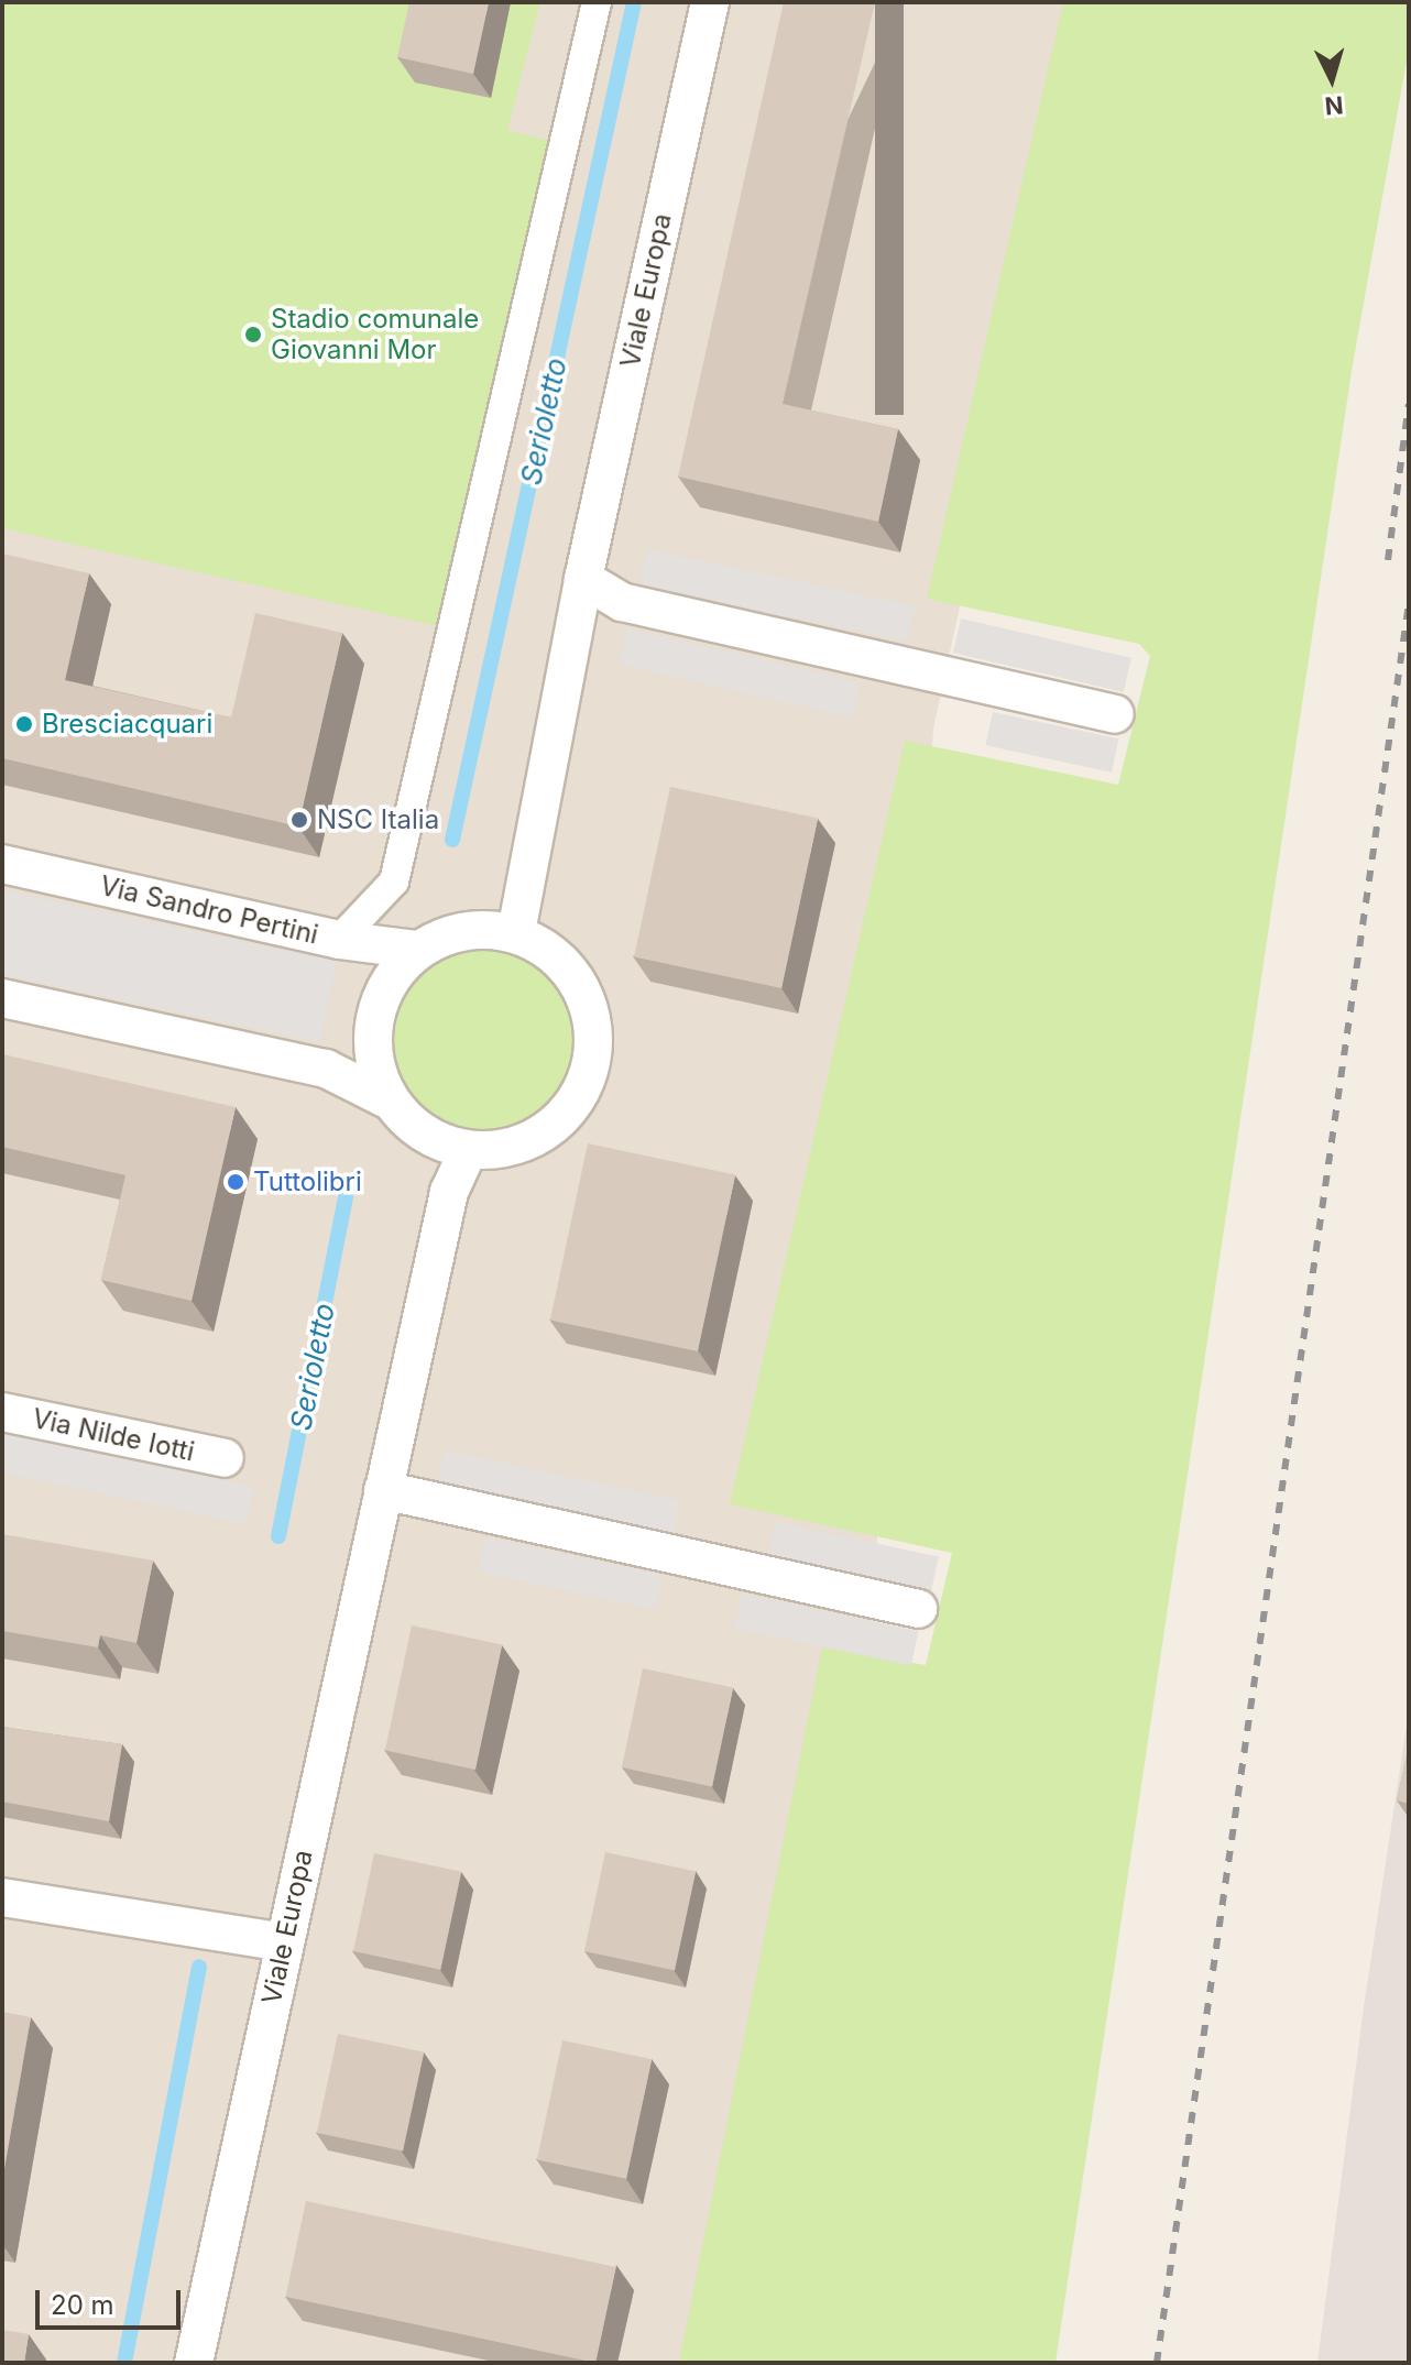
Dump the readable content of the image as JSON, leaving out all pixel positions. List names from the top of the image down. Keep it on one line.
{"streets":{"street":["Viale Europa","Via Sandro Pertini","Via Nilde Iotti"]},"crossings":[["Viale Europa","Via Sandro Pertini"]],"water":["Serioletto"],"places":["Stadio comunale Giovanni Mor","Bresciacquari","NSC Italia","Tuttolibri"],"scale_bar":"20 m","north":"bottom"}
